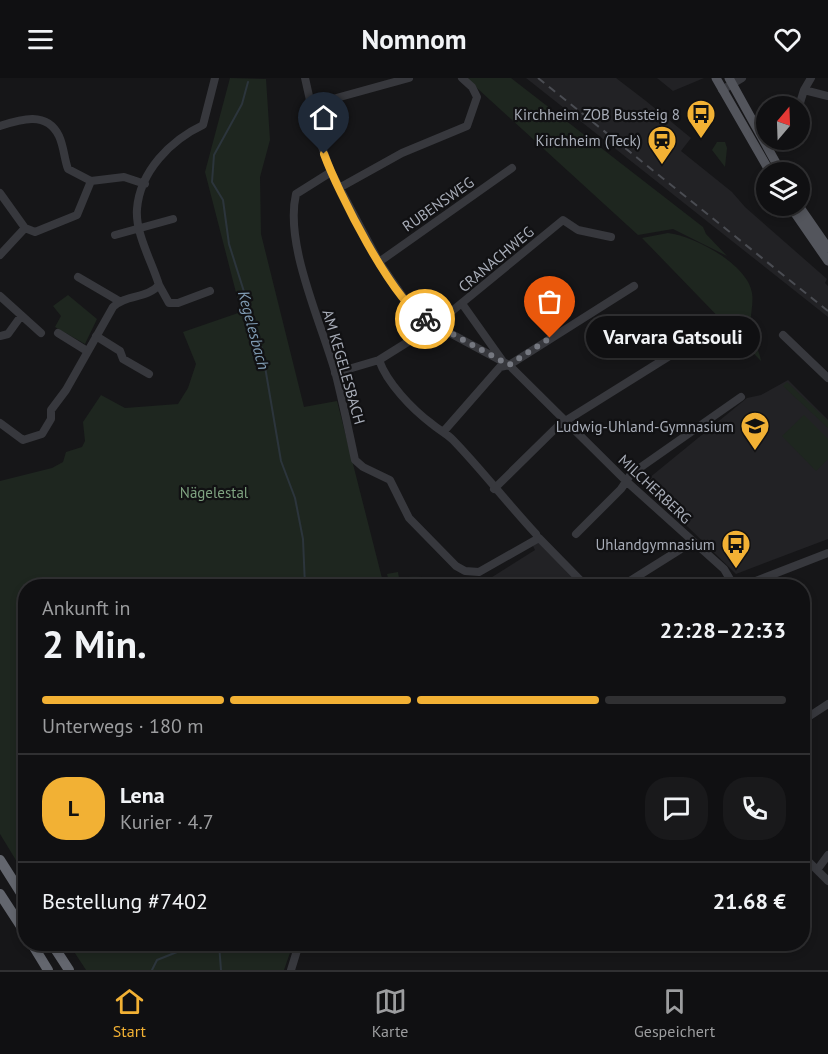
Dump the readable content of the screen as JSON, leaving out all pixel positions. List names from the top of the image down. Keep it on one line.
{"streets":{"street":["RUBENSWEG","CRANACHWEG","AM KEGELESBACH","MILCHERBERG"]},"crossings":[["RUBENSWEG","MILCHERBERG"],["CRANACHWEG","AM KEGELESBACH"],["CRANACHWEG","MILCHERBERG"],["AM KEGELESBACH","MILCHERBERG"]],"water":["Kegelesbach"],"parks":["Nägelestal"],"places":{"bus stop":["Kirchheim ZOB Bussteig 8","Uhlandgymnasium"],"station":["Kirchheim (Teck)"],"other":["Varvara Gatsouli"],"school or university":["Ludwig-Uhland-Gymnasium"]},"north":"top","page":{"header":"Nomnom","bubble":"Varvara Gatsouli","heading":["2 Min.","Ankunft in","22:28–22:33"],"panel":["Lena","Kurier · 4.7","Bestellung #7402","21.68 €"],"bar":"Unterwegs · 180 m","round":"L","tabs":["Start","Karte","Gespeichert"]}}
